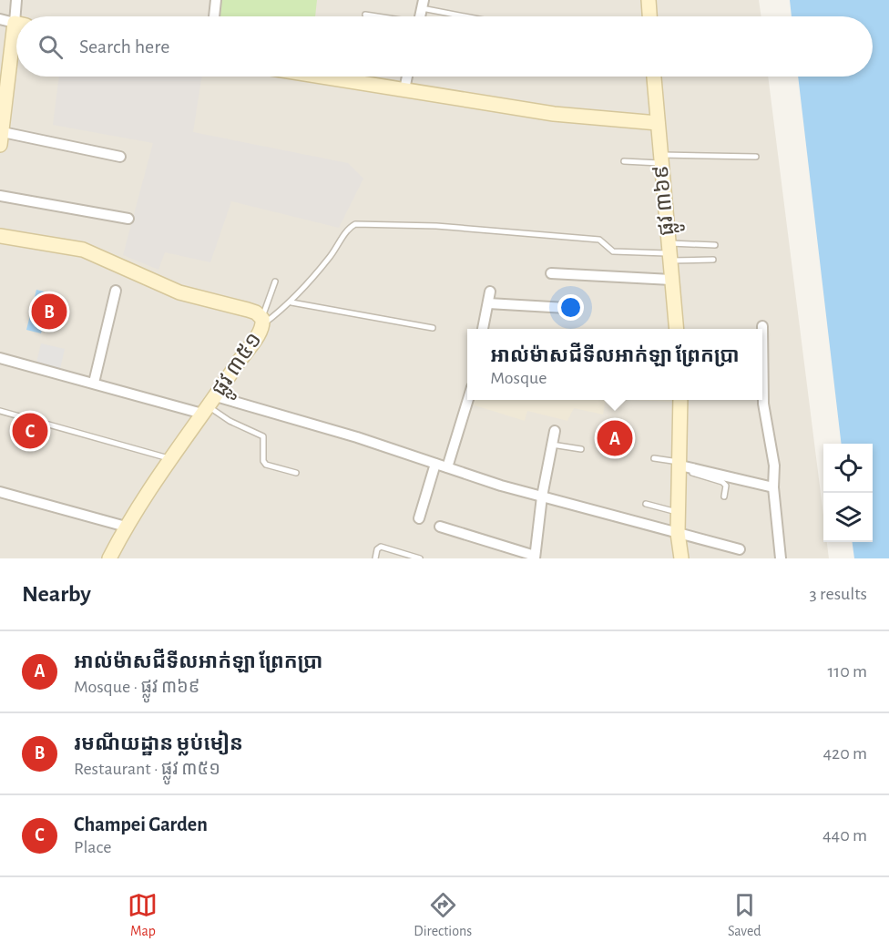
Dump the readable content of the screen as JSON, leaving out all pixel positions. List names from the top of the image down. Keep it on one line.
{"streets":{"street":["ផ្លូវ ៣៦៩","ផ្លូវ ៣៥១"]},"page":{"search":"Search here","pins":["B","C","A"],"popup":["អាល់ម៉ាសជីទីលអាក់ឡា ព្រែកប្រា","Mosque"],"heading":["Nearby","3 results"],"list":[{"mark":"A","name":"អាល់ម៉ាសជីទីលអាក់ឡា ព្រែកប្រា","note":"Mosque · ផ្លូវ ៣៦៩","value":"110 m"},{"mark":"B","name":"រមណីយដ្ឋាន ម្លប់មៀន","note":"Restaurant · ផ្លូវ ៣៥១","value":"420 m"},{"mark":"C","name":"Champei Garden","note":"Place","value":"440 m"}],"nav":["Map","Directions","Saved"]}}
